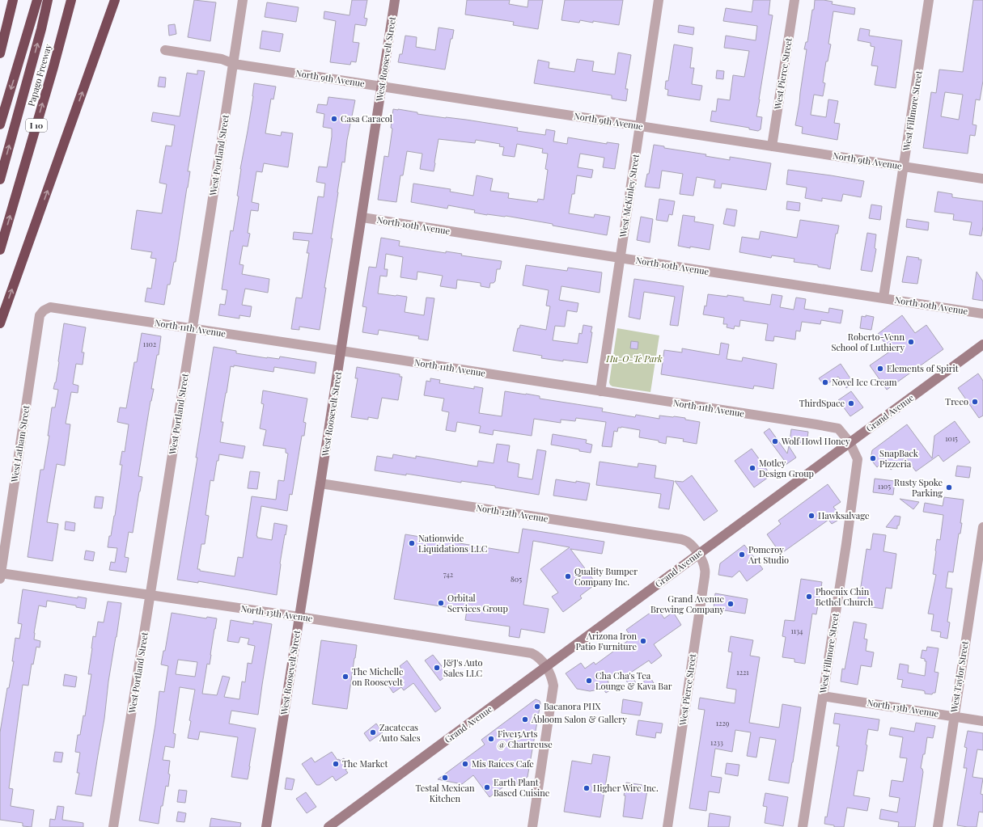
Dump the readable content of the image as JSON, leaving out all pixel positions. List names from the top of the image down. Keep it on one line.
{"streets":{"highway":["Papago Freeway","I 10"],"street":["West Roosevelt Street","West Pierce Street","North 9th Avenue","West Fillmore Street","West Portland Street","West McKinley Street","North 10th Avenue","North 11th Avenue","Grand Avenue","West Latham Street","North 12th Avenue","North 13th Avenue","West Taylor Street"]},"crossings":[["West Roosevelt Street","North 9th Avenue"],["West Roosevelt Street","North 10th Avenue"],["West Roosevelt Street","North 11th Avenue"],["West Roosevelt Street","North 12th Avenue"],["West Roosevelt Street","North 13th Avenue"],["West Pierce Street","North 9th Avenue"],["West Pierce Street","Grand Avenue"],["West Pierce Street","North 12th Avenue"],["North 9th Avenue","West Fillmore Street"],["North 9th Avenue","West Portland Street"],["North 9th Avenue","West McKinley Street"],["West Fillmore Street","North 10th Avenue"],["West Fillmore Street","North 11th Avenue"],["West Fillmore Street","Grand Avenue"],["West Fillmore Street","North 13th Avenue"],["West Portland Street","North 11th Avenue"],["West Portland Street","North 13th Avenue"],["West McKinley Street","North 10th Avenue"],["West McKinley Street","North 11th Avenue"],["North 11th Avenue","Grand Avenue"],["North 11th Avenue","West Latham Street"],["Grand Avenue","North 12th Avenue"],["Grand Avenue","North 13th Avenue"],["West Latham Street","North 13th Avenue"],["North 13th Avenue","West Taylor Street"]],"parks":["Hu-O-Te Park"],"places":["Casa Caracol","Roberto-Venn School of Luthiery","Elements of Spirit","Novel Ice Cream","Treeo","ThirdSpace","Wolf Howl Honey","SnapBack Pizzeria","Motley Design Group","Rusty Spoke Parking","Hawksalvage","Nationwide Liquidations LLC","Pomeroy Art Studio","Quality Bumper Company Inc.","Phoenix Chin Bethel Church","Orbital Services Group","Grand Avenue Brewing Company","Arizona Iron Patio Furniture","J&J's Auto Sales LLC","The Michelle on Roosevelt","Cha Cha's Tea Lounge & Kava Bar","Bacanora PHX","Ábloom Salon & Gallery","Zacatecas Auto Sales","Five15Arts @ Chartreuse","The Market","Mis Raíces Cafe","Testal Mexican Kitchen","Earth Plant Based Cuisine","Higher Wire Inc."],"house_numbers":["1102","1015","1105","742","805","1134","1221","1229","1233"]}
